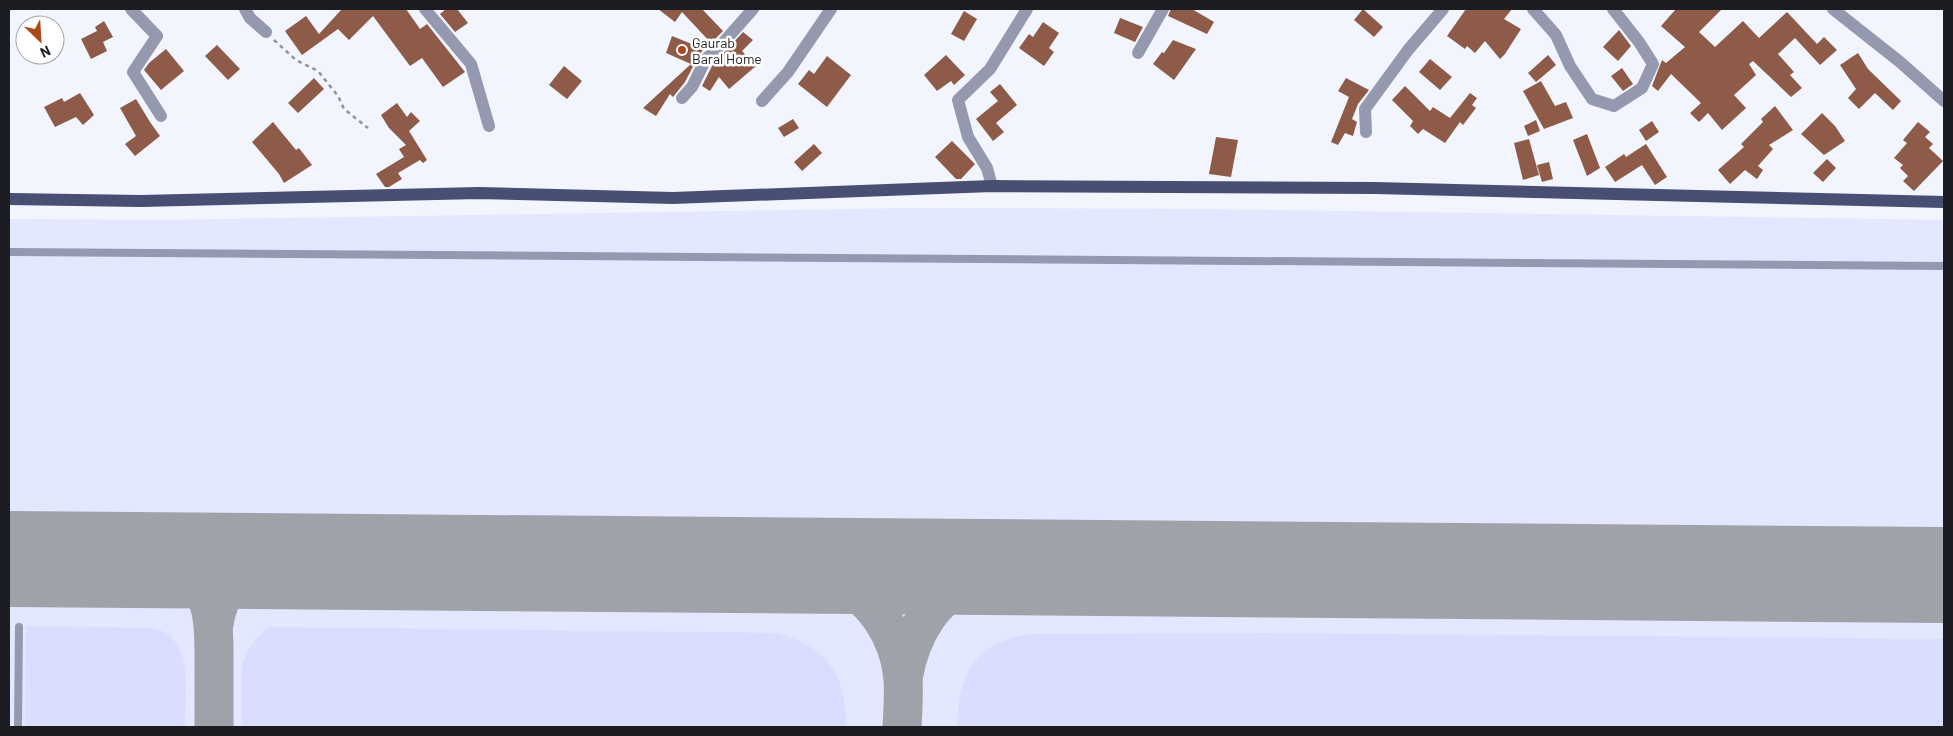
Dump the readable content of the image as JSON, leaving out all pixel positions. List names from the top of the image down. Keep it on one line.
{"places":["Gaurab Baral Home"],"north":"bottom right"}
